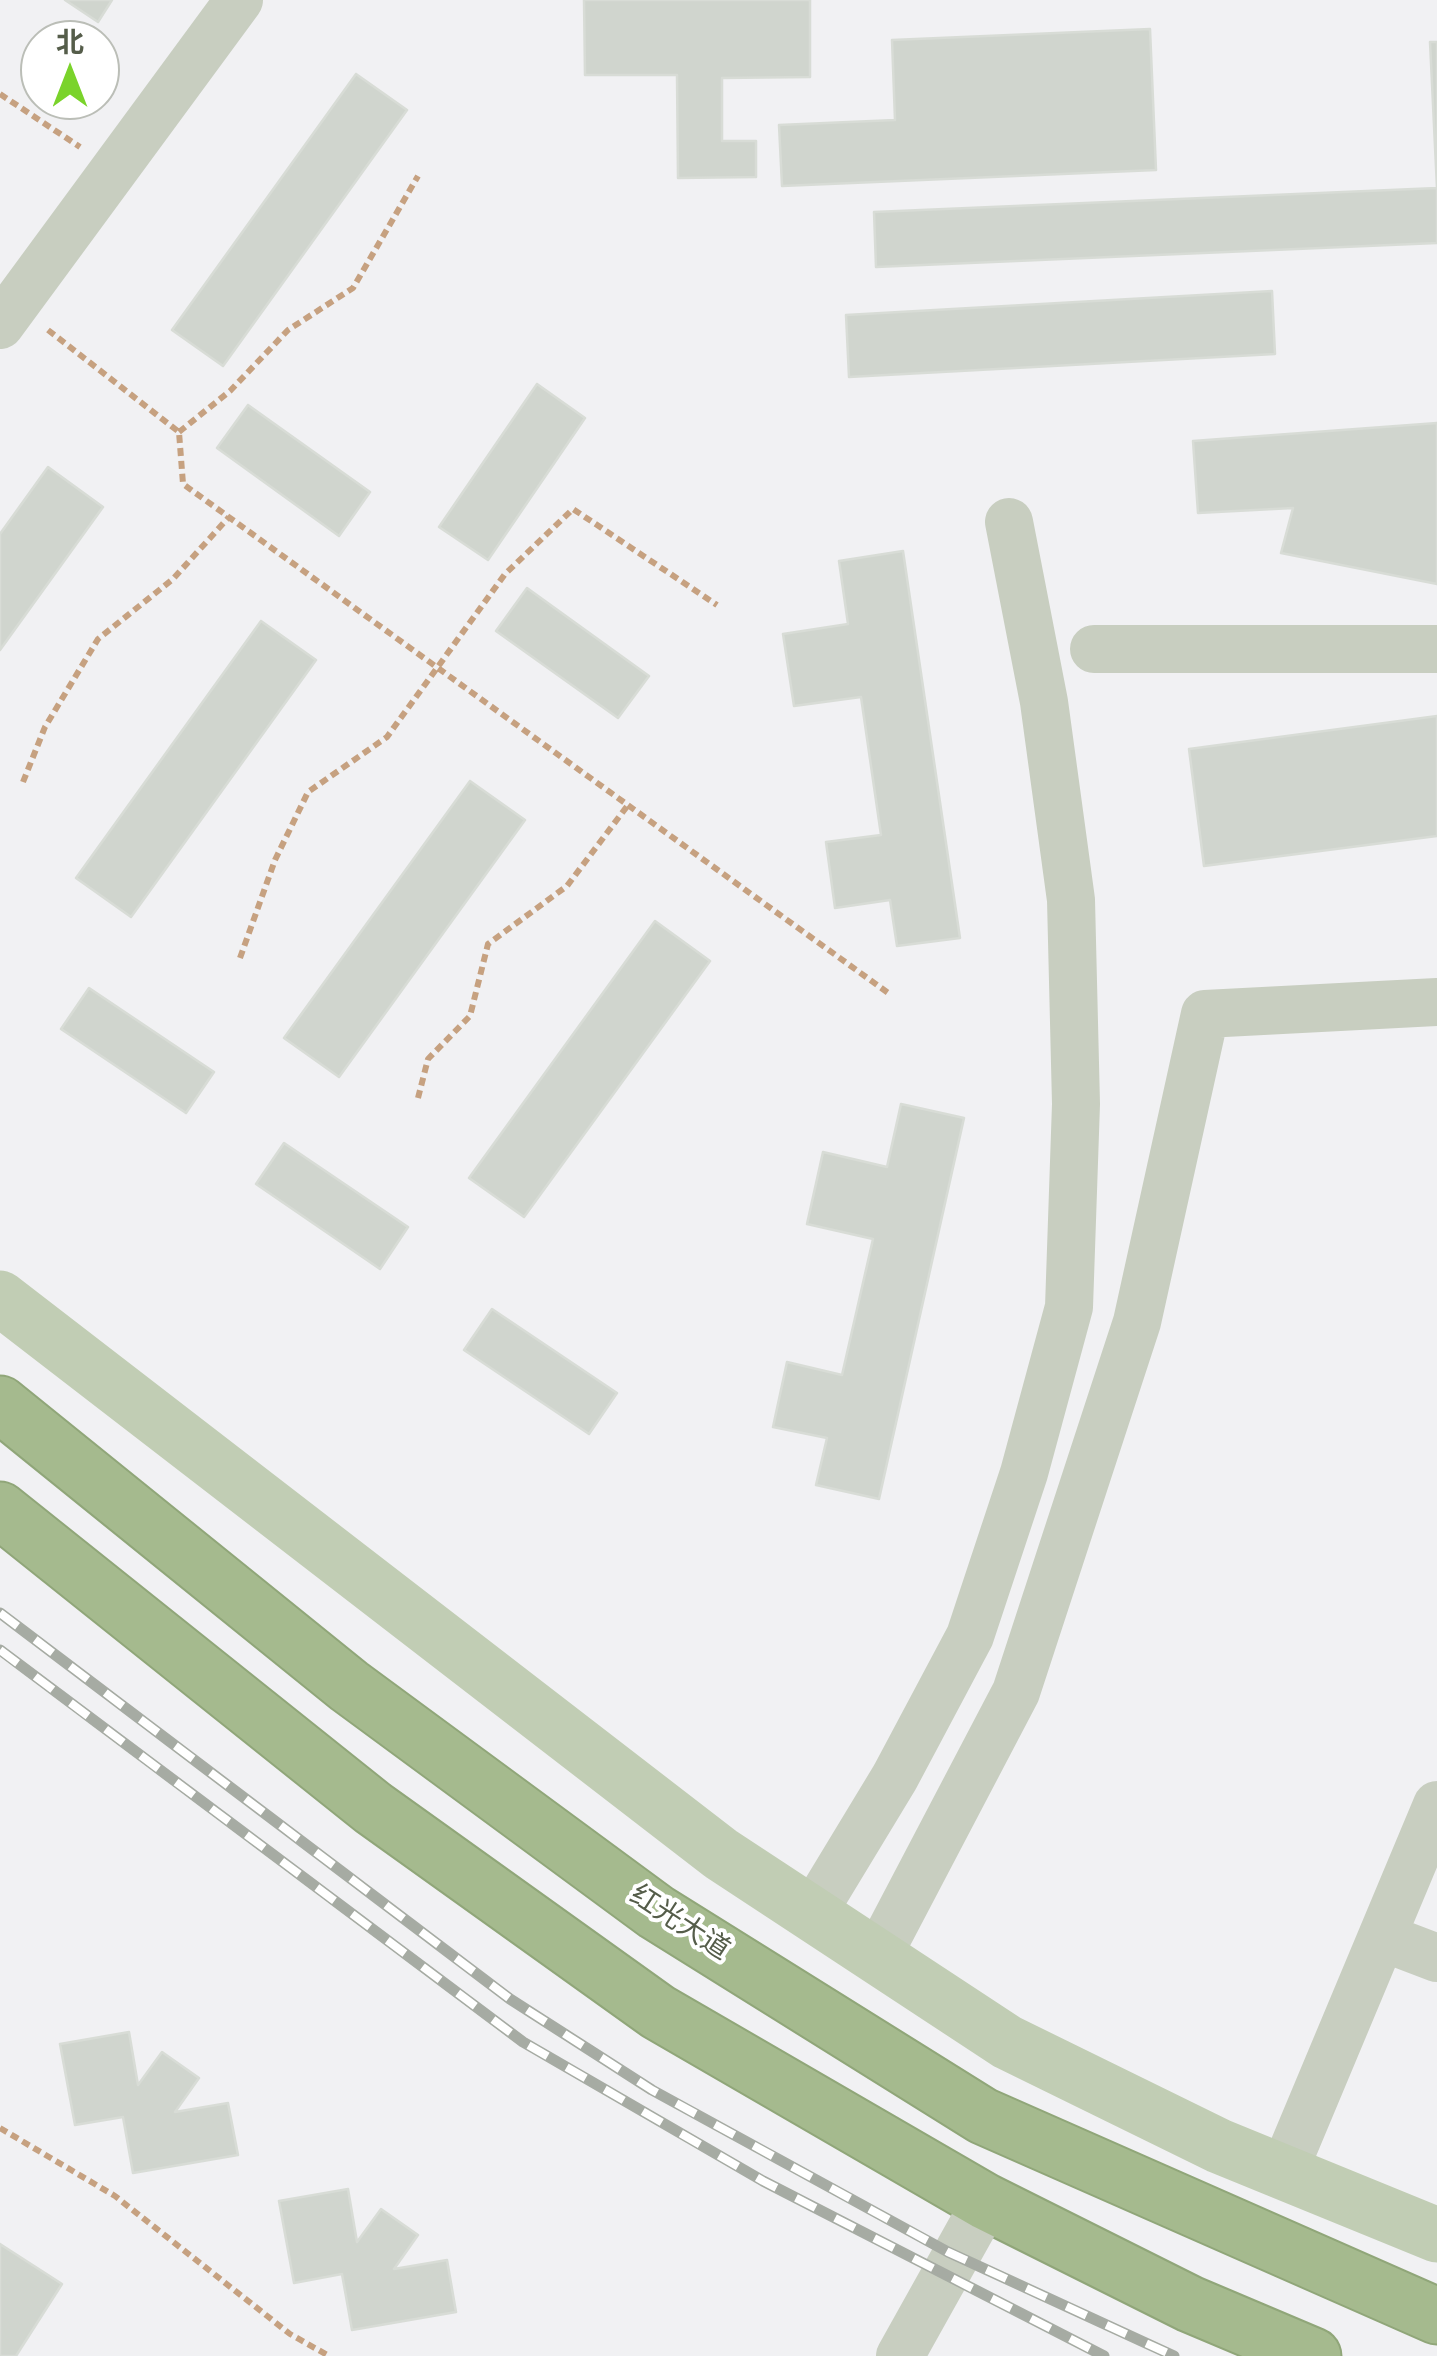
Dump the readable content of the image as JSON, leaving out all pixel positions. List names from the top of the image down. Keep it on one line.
{"streets":{"highway":["红光大道"]},"north":"top"}
